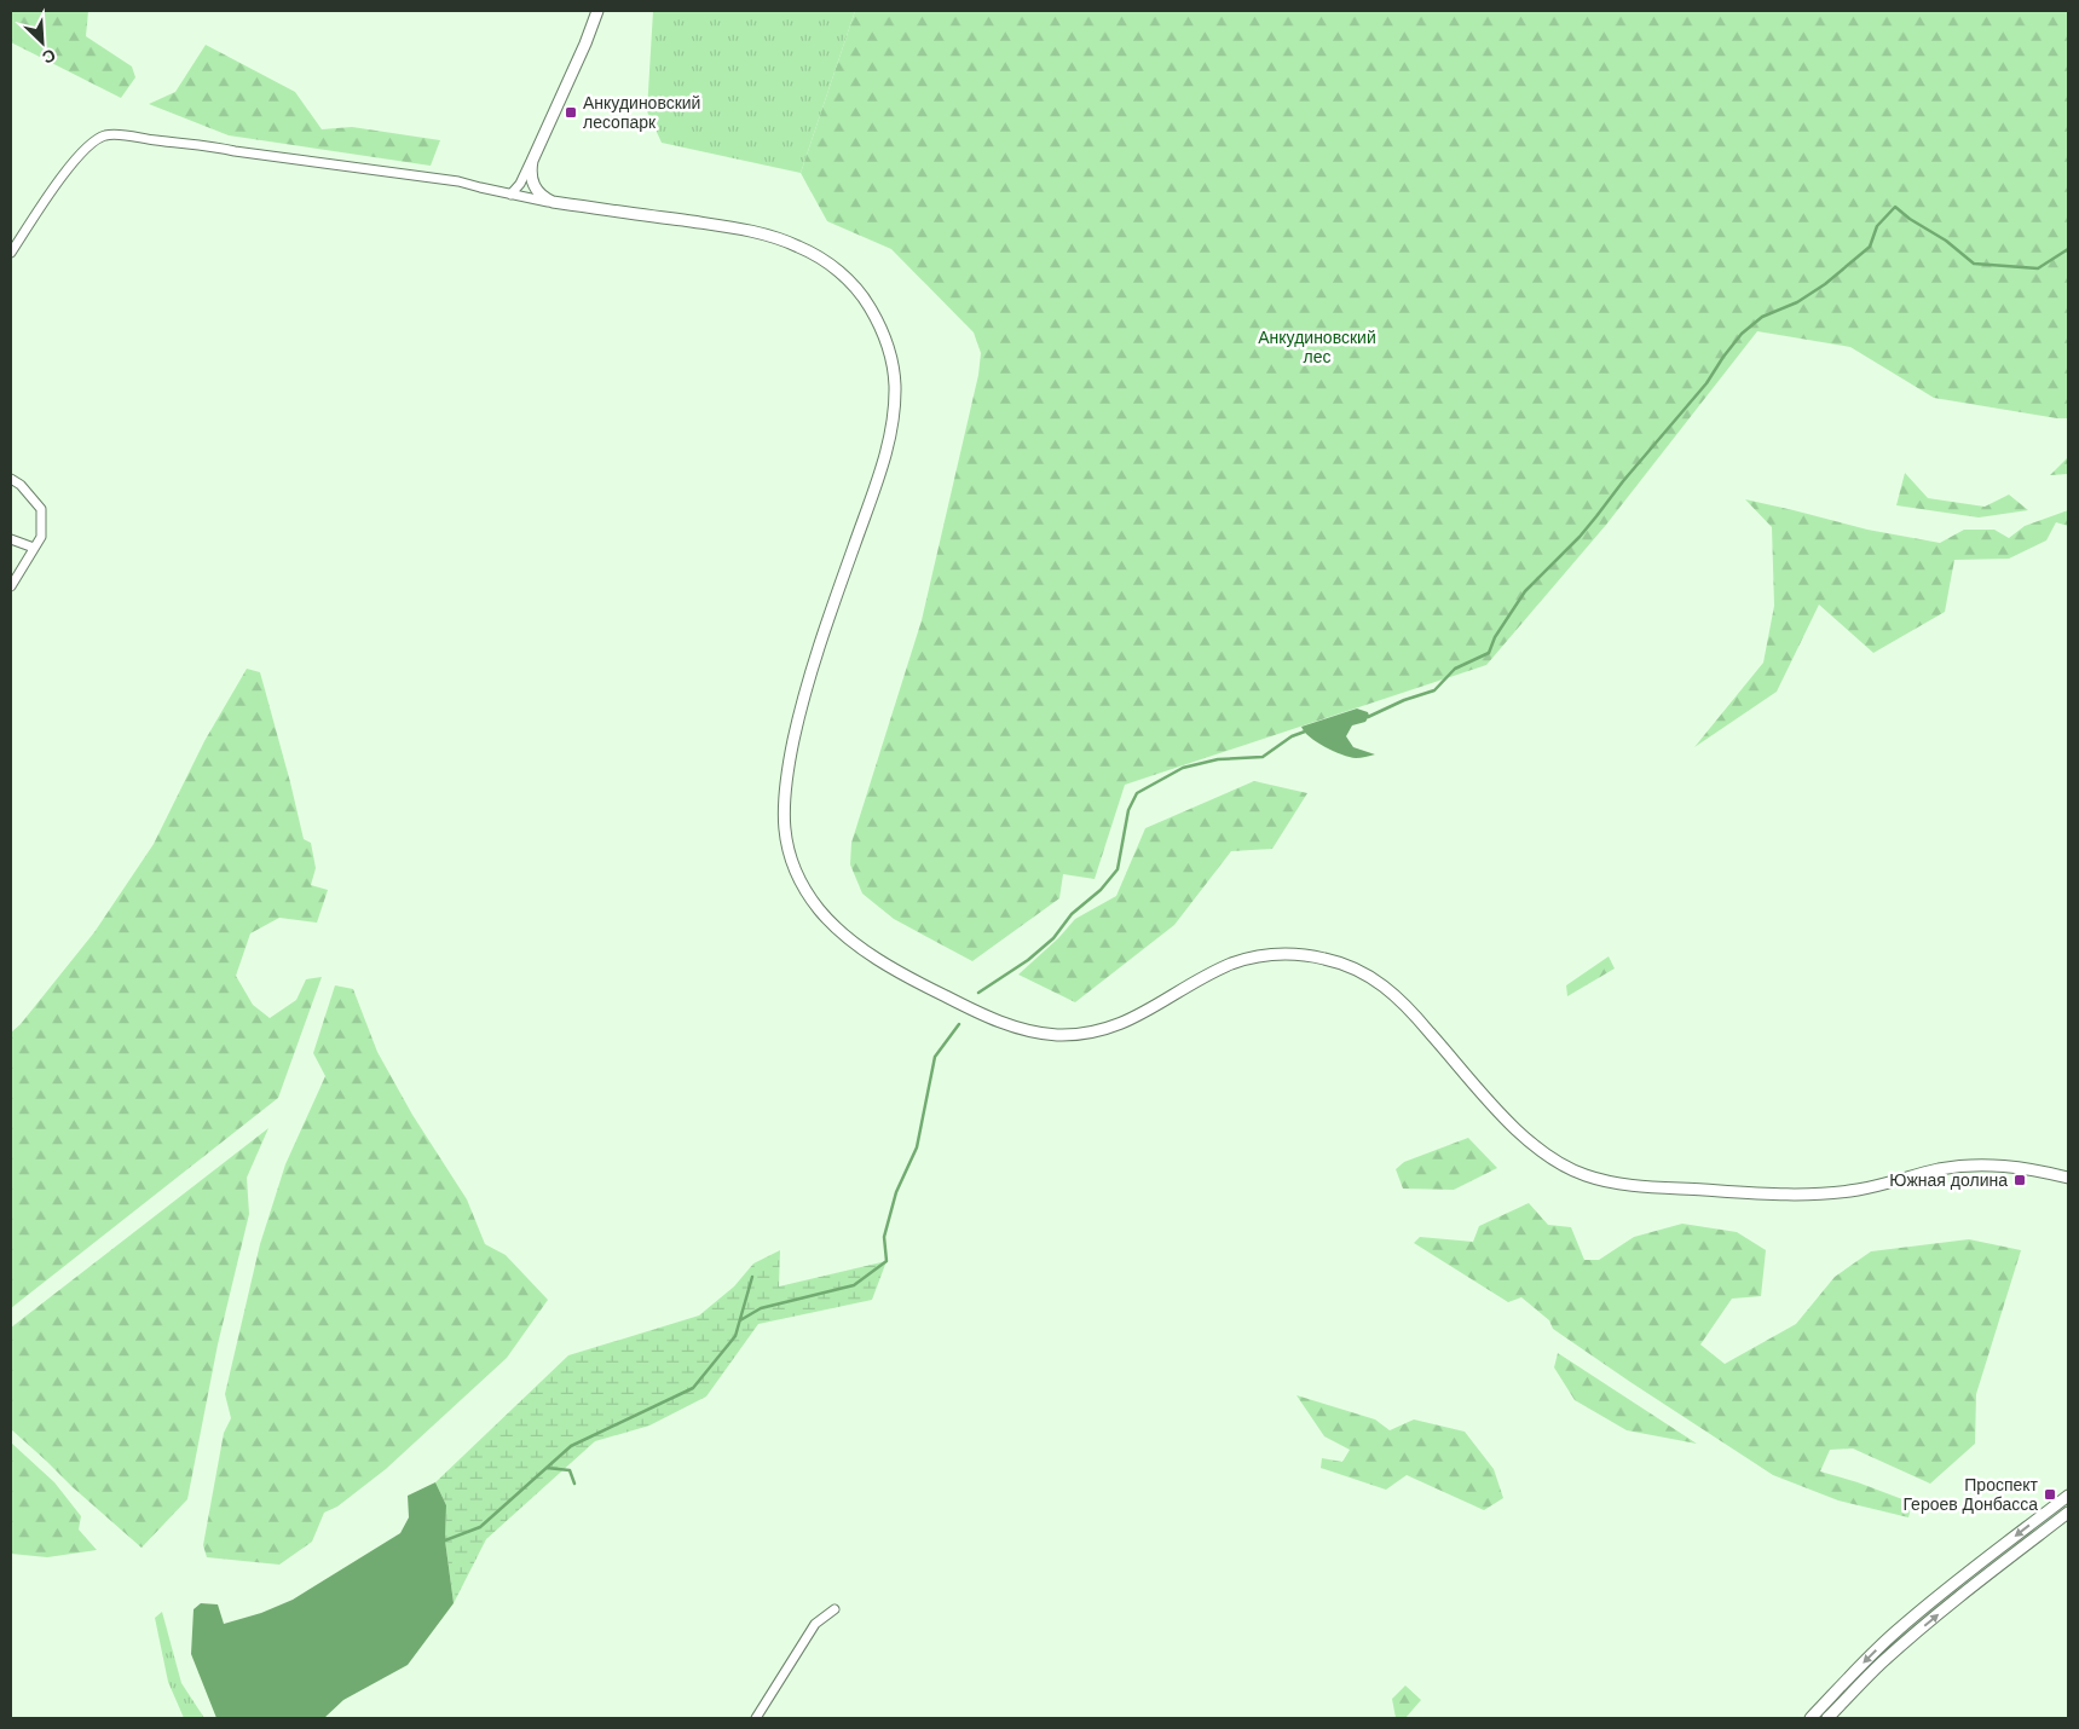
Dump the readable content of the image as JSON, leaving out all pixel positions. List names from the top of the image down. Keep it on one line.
{"parks":["Анкудиновский лес"],"places":{"transit":["Анкудиновский лесопарк","Южная долина","Проспект Героев Донбасса"]},"north":"bottom right"}
